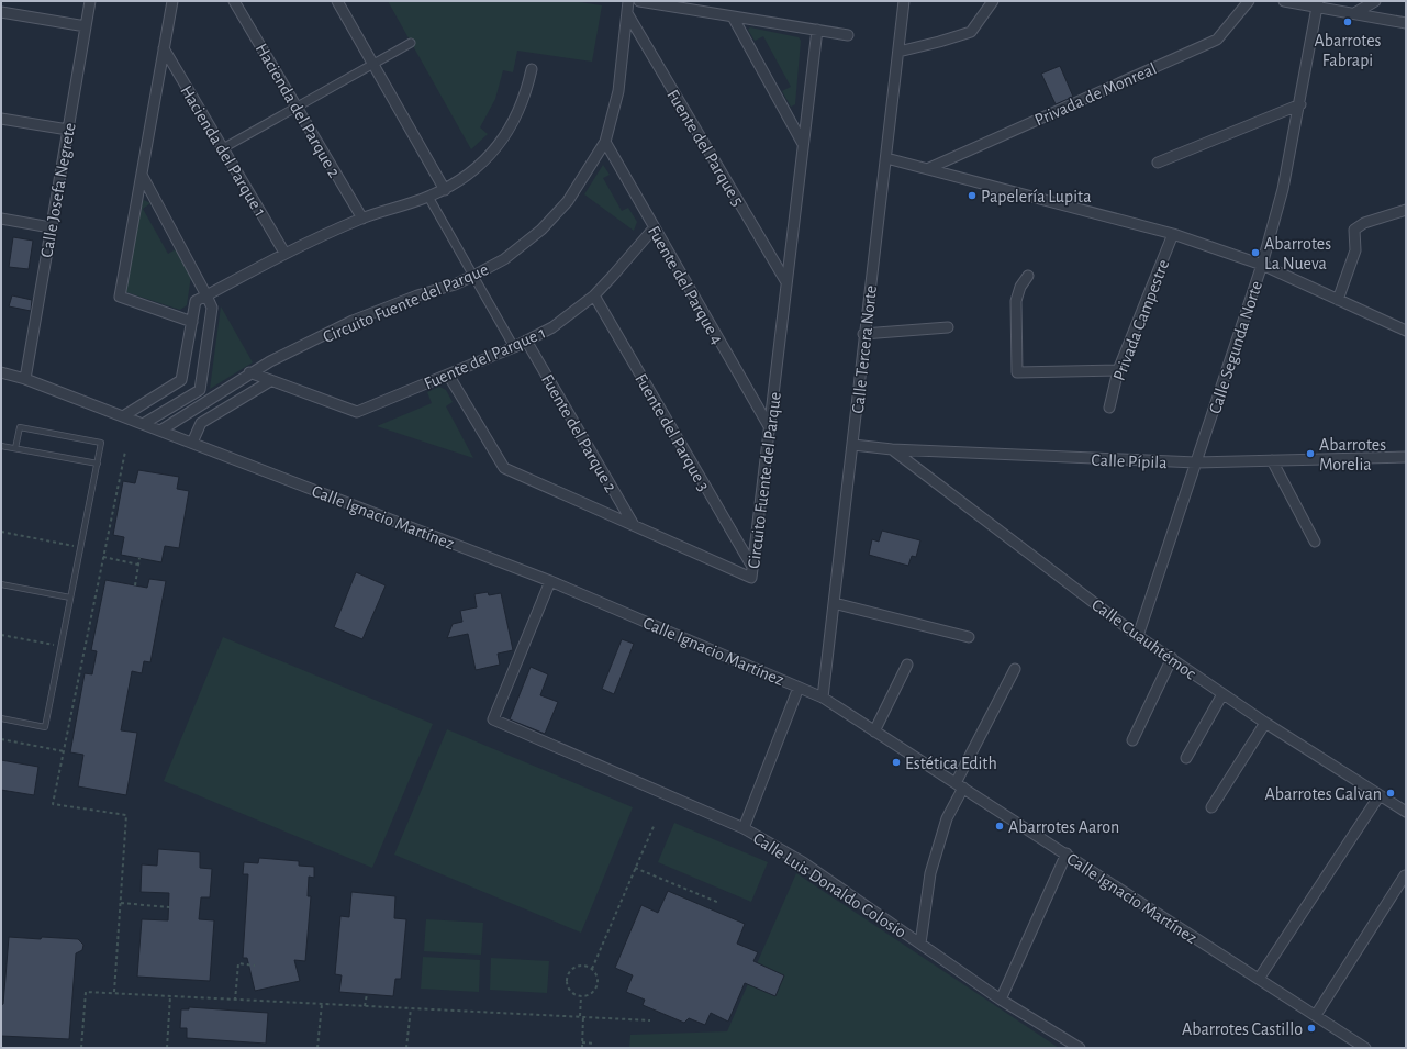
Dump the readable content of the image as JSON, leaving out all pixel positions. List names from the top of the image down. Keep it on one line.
{"streets":{"street":["Privada de Monreal","Hacienda del Parque 2","Fuente del Parque 5","Hacienda del Parque 1","Calle Josefa Negrete","Fuente del Parque 4","Circuito Fuente del Parque","Privada Campestre","Calle Segunda Norte","Calle Tercera Norte","Fuente del Parque 1","Fuente del Parque 3","Fuente del Parque 2","Calle Pípila","Calle Ignacio Martínez","Calle Cuauhtémoc","Calle Luis Donaldo Colosio"]},"crossings":[["Fuente del Parque 5","Circuito Fuente del Parque"],["Calle Josefa Negrete","Calle Ignacio Martínez"],["Fuente del Parque 4","Circuito Fuente del Parque"],["Fuente del Parque 4","Fuente del Parque 1"],["Circuito Fuente del Parque","Fuente del Parque 1"],["Circuito Fuente del Parque","Fuente del Parque 3"],["Circuito Fuente del Parque","Fuente del Parque 2"],["Circuito Fuente del Parque","Calle Ignacio Martínez"],["Calle Segunda Norte","Calle Pípila"],["Calle Segunda Norte","Calle Cuauhtémoc"],["Calle Tercera Norte","Calle Pípila"],["Calle Tercera Norte","Calle Ignacio Martínez"],["Fuente del Parque 1","Fuente del Parque 3"],["Fuente del Parque 1","Fuente del Parque 2"],["Calle Pípila","Calle Cuauhtémoc"],["Calle Ignacio Martínez","Calle Luis Donaldo Colosio"]],"places":["Abarrotes Fabrapi","Papelería Lupita","Abarrotes La Nueva","Abarrotes Morelia","Estética Edith","Abarrotes Galvan","Abarrotes Aaron","Abarrotes Castillo"]}
